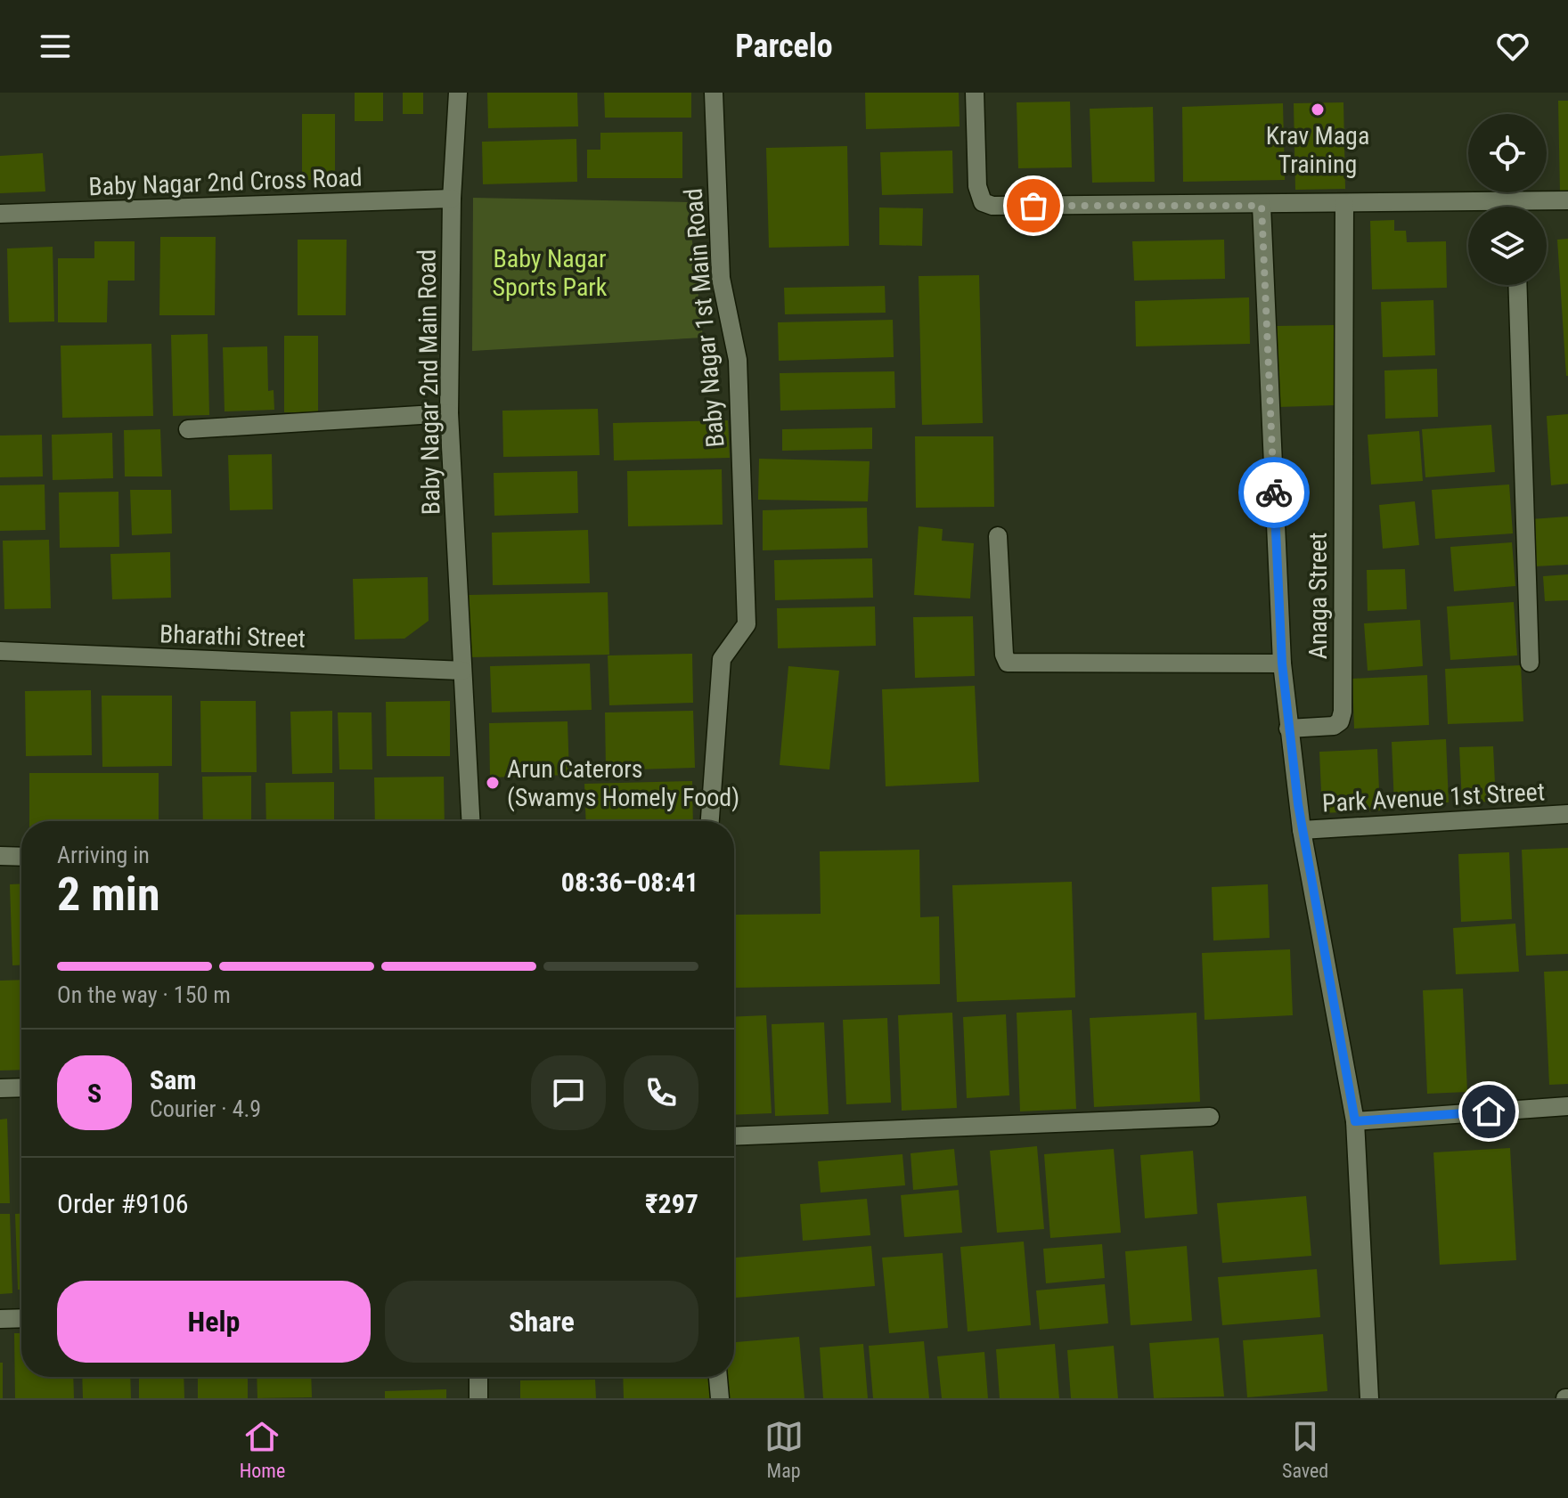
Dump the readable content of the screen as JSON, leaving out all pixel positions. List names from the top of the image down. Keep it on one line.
{"streets":{"street":["Baby Nagar 2nd Cross Road","Baby Nagar 1st Main Road","Baby Nagar 2nd Main Road","Anaga Street","Bharathi Street","Park Avenue 1st Street"]},"crossings":[["Baby Nagar 2nd Cross Road","Baby Nagar 2nd Main Road"],["Baby Nagar 2nd Main Road","Bharathi Street"]],"parks":["Baby Nagar Sports Park"],"places":["Krav Maga Training","Arun Caterors (Swamys Homely Food)"],"page":{"header":"Parcelo","heading":["2 min","Arriving in","08:36–08:41"],"panel":["Sam","Courier · 4.9","Order #9106","₹297"],"bar":"On the way · 150 m","round":"S","buttons":["Help","Share"],"tabs":["Home","Map","Saved"]}}
